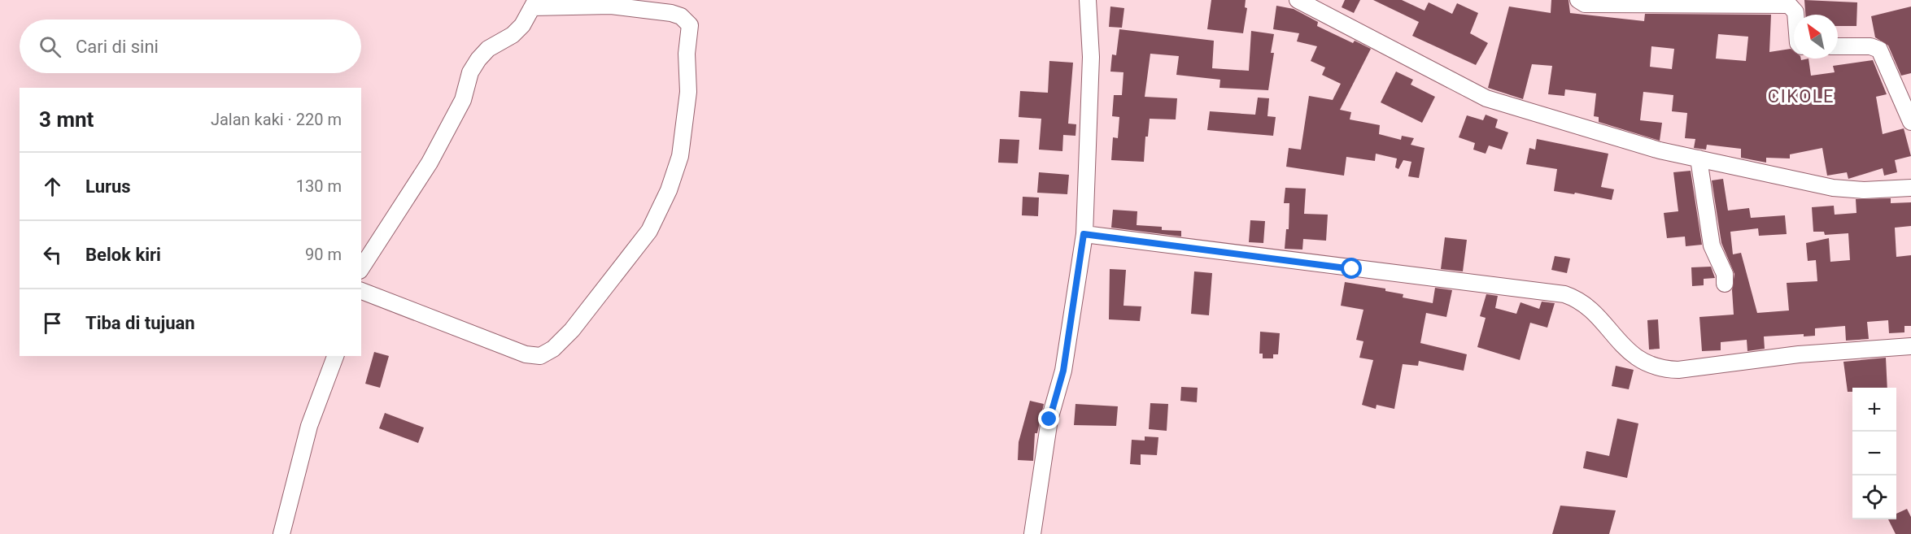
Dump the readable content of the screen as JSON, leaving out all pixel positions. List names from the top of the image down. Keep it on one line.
{"districts":["CIKOLE"],"north":"top left","page":{"search":"Cari di sini","heading":["3 mnt","Jalan kaki · 220 m"],"list":[["Lurus","130 m"],["Belok kiri","90 m"],"Tiba di tujuan"],"map_buttons":["+","−"]}}
